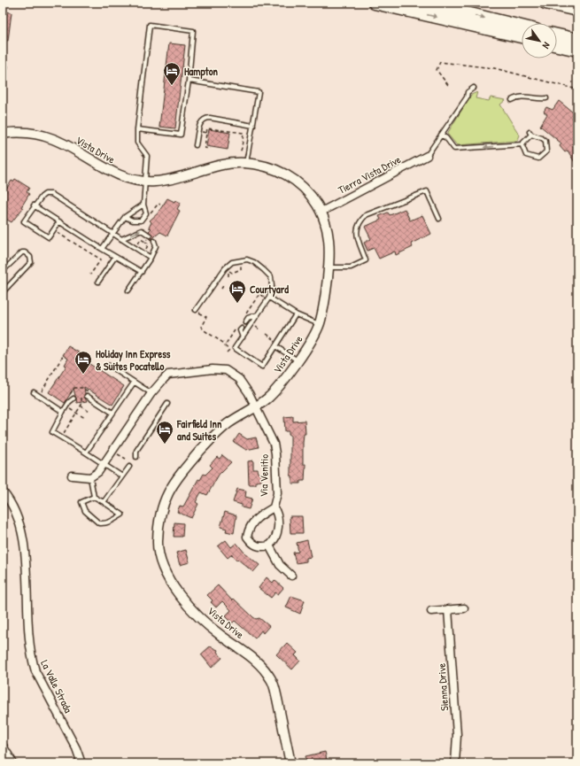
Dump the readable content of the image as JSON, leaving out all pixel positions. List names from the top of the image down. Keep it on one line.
{"streets":{"street":["Vista Drive","Tierra Vista Drive","Via Venitio","La Valle Strada","Sienna Drive"]},"crossings":[["Vista Drive","Tierra Vista Drive"],["Vista Drive","Via Venitio"]],"places":{"hotel":["Hampton","Courtyard","Holiday Inn Express & Suites Pocatello","Fairfield Inn and Suites"]},"north":"bottom right"}
